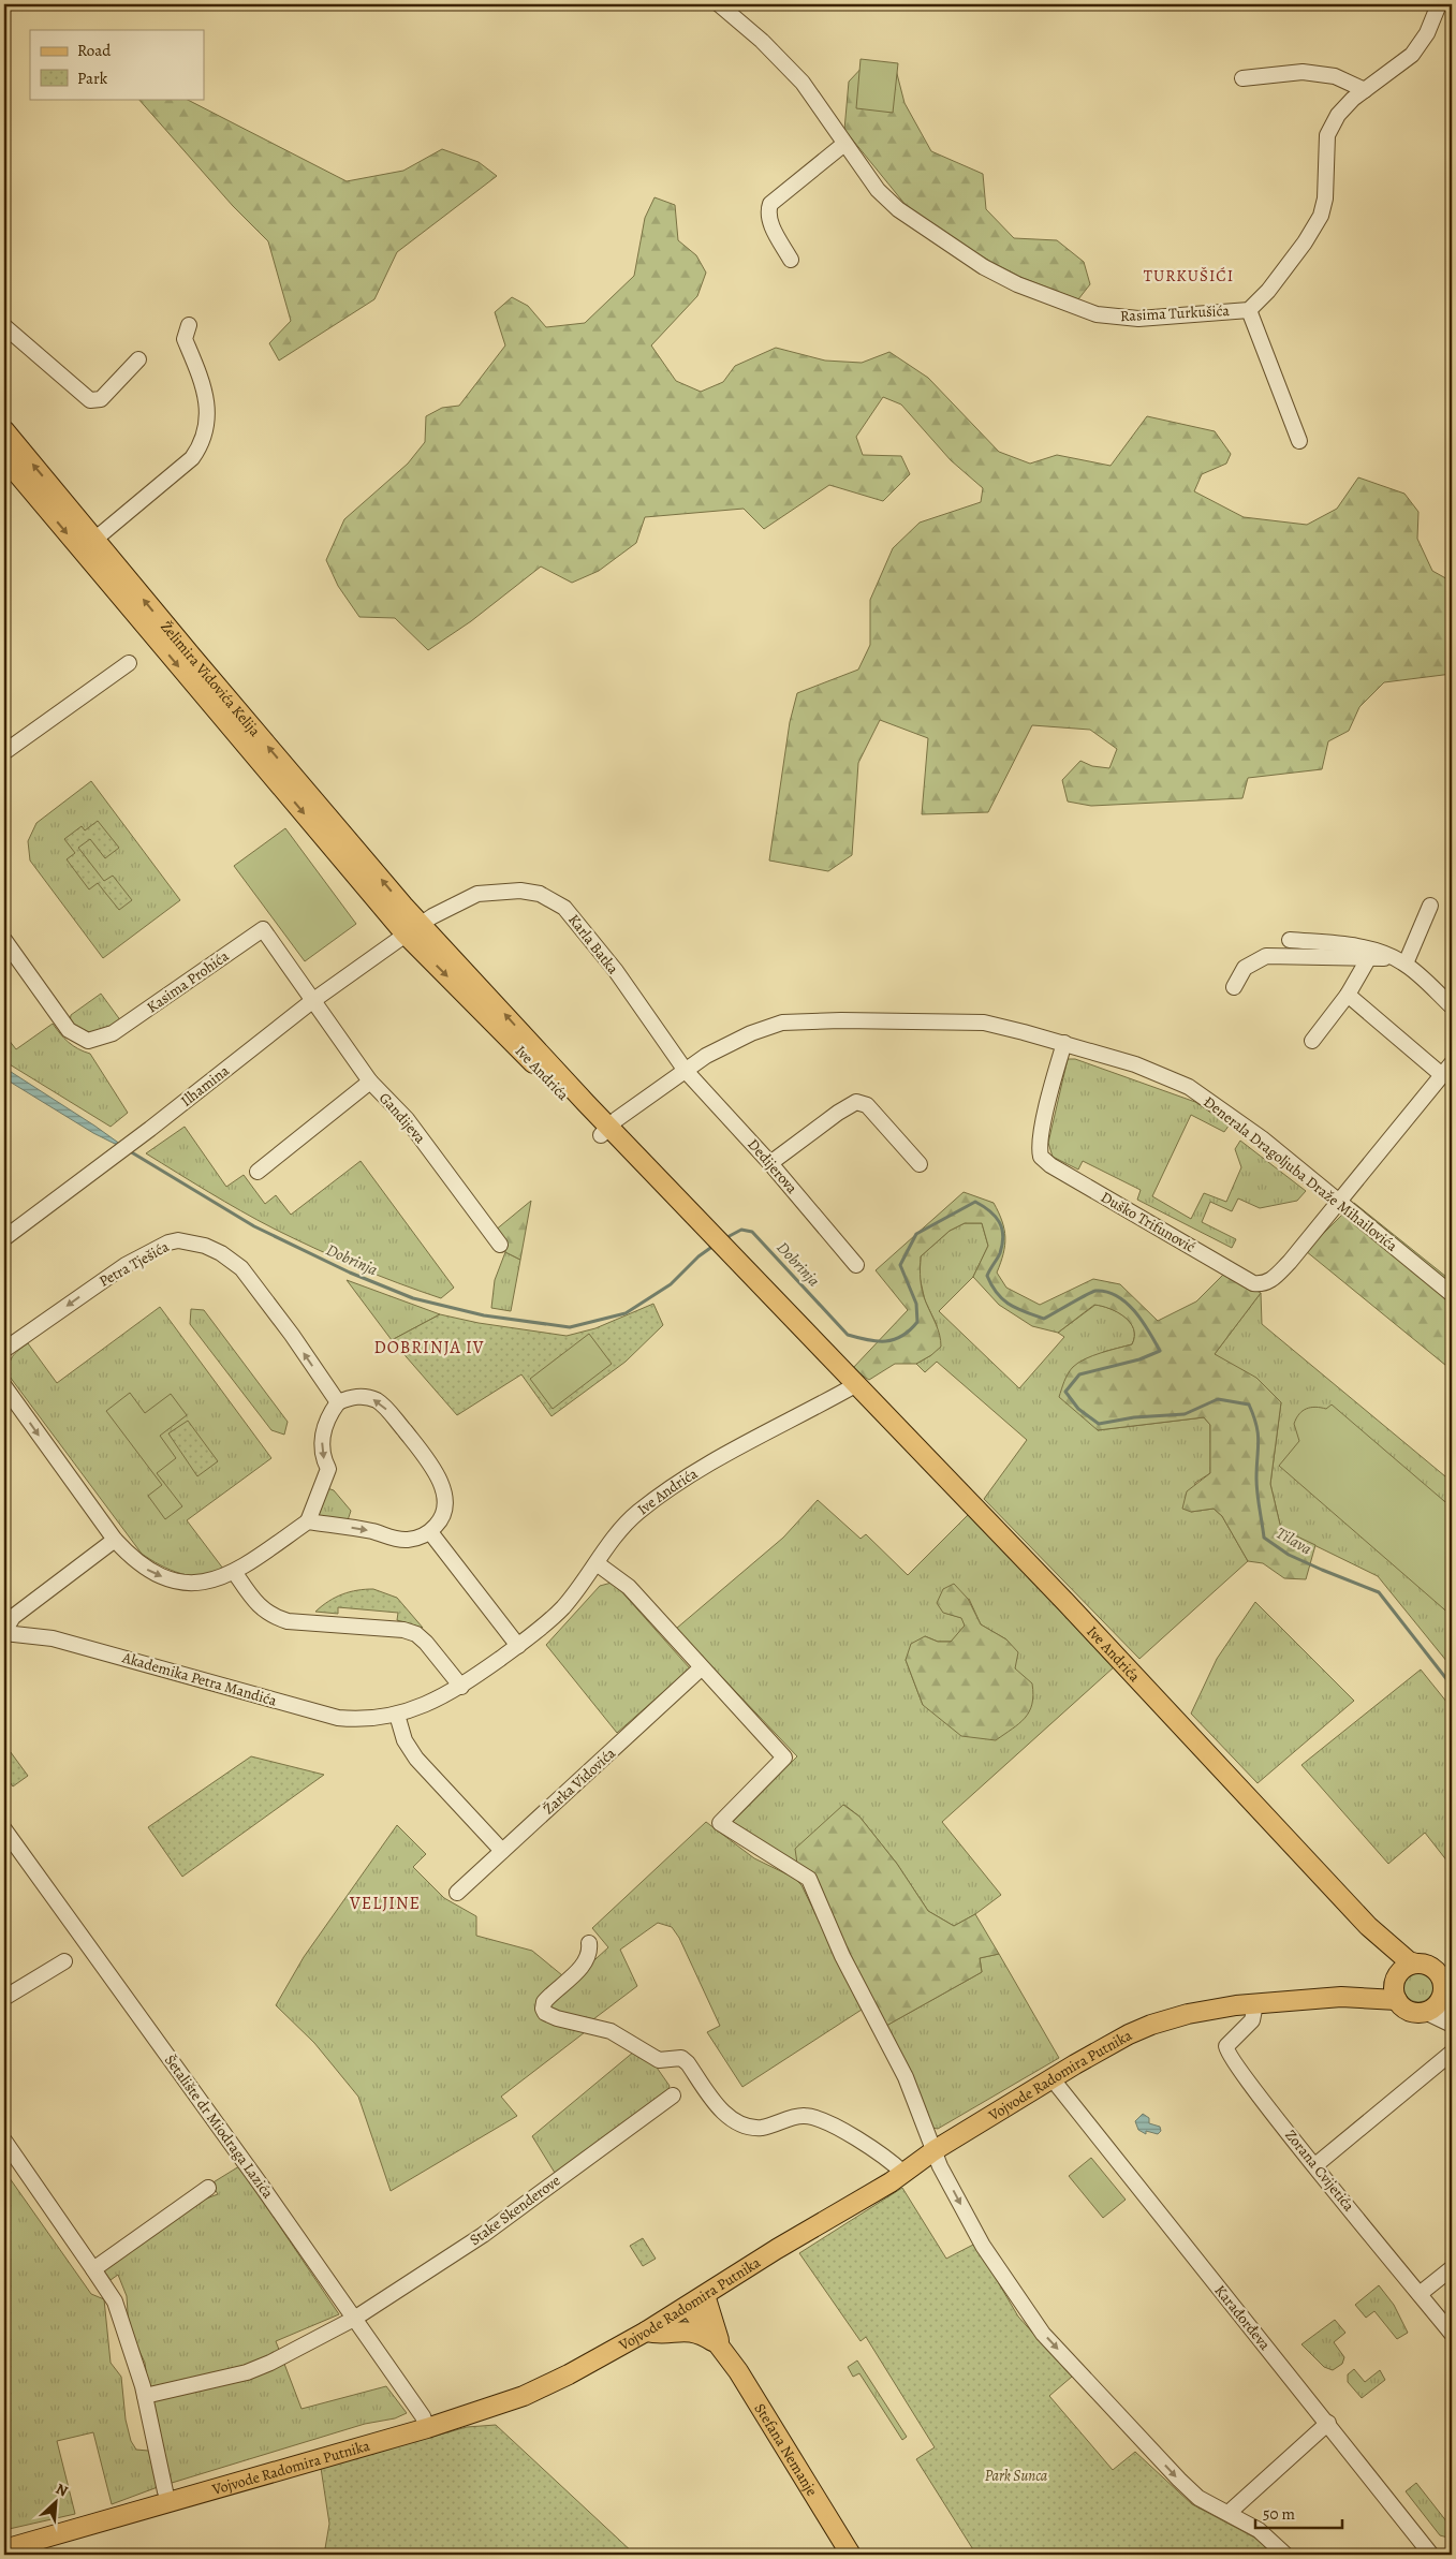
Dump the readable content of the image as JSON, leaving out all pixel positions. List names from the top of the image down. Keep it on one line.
{"streets":{"main road":["Želimira Vidovića Kelija","Ive Andrića","Vojvode Radomira Putnika","Stefana Nemanje"],"street":["Rasima Turkušića","Karla Batka","Kasima Prohića","Ilhamina","Gandijeva","Dedijerova","Đenerala Dragoljuba Draže Mihailovića","Duško Trifunović","Petra Tješića","Akademika Petra Mandića","Žarka Vidovića","Šetalište dr Miodraga Lazića","Zorana Cvijetića","Stake Skenderove","Karađorđeva"]},"crossings":[["Želimira Vidovića Kelija","Karla Batka"],["Želimira Vidovića Kelija","Ive Andrića"],["Želimira Vidovića Kelija","Ilhamina"],["Karla Batka","Ive Andrića"],["Karla Batka","Ilhamina"],["Karla Batka","Dedijerova"],["Karla Batka","Đenerala Dragoljuba Draže Mihailovića"],["Kasima Prohića","Ilhamina"],["Ive Andrića","Ilhamina"],["Ive Andrića","Đenerala Dragoljuba Draže Mihailovića"],["Ive Andrića","Akademika Petra Mandića"],["Ive Andrića","Vojvode Radomira Putnika"],["Dedijerova","Đenerala Dragoljuba Draže Mihailovića"],["Đenerala Dragoljuba Draže Mihailovića","Duško Trifunović"],["Vojvode Radomira Putnika","Šetalište dr Miodraga Lazića"],["Vojvode Radomira Putnika","Zorana Cvijetića"],["Vojvode Radomira Putnika","Karađorđeva"],["Vojvode Radomira Putnika","Stefana Nemanje"],["Šetalište dr Miodraga Lazića","Stake Skenderove"]],"districts":["TURKUŠIĆI","DOBRINJA IV","VELJINE"],"water":["Dobrinja","Tilava"],"parks":["Park Sunca"],"legend":["Road","Park"],"scale_bar":"50 m","north":"top right"}
